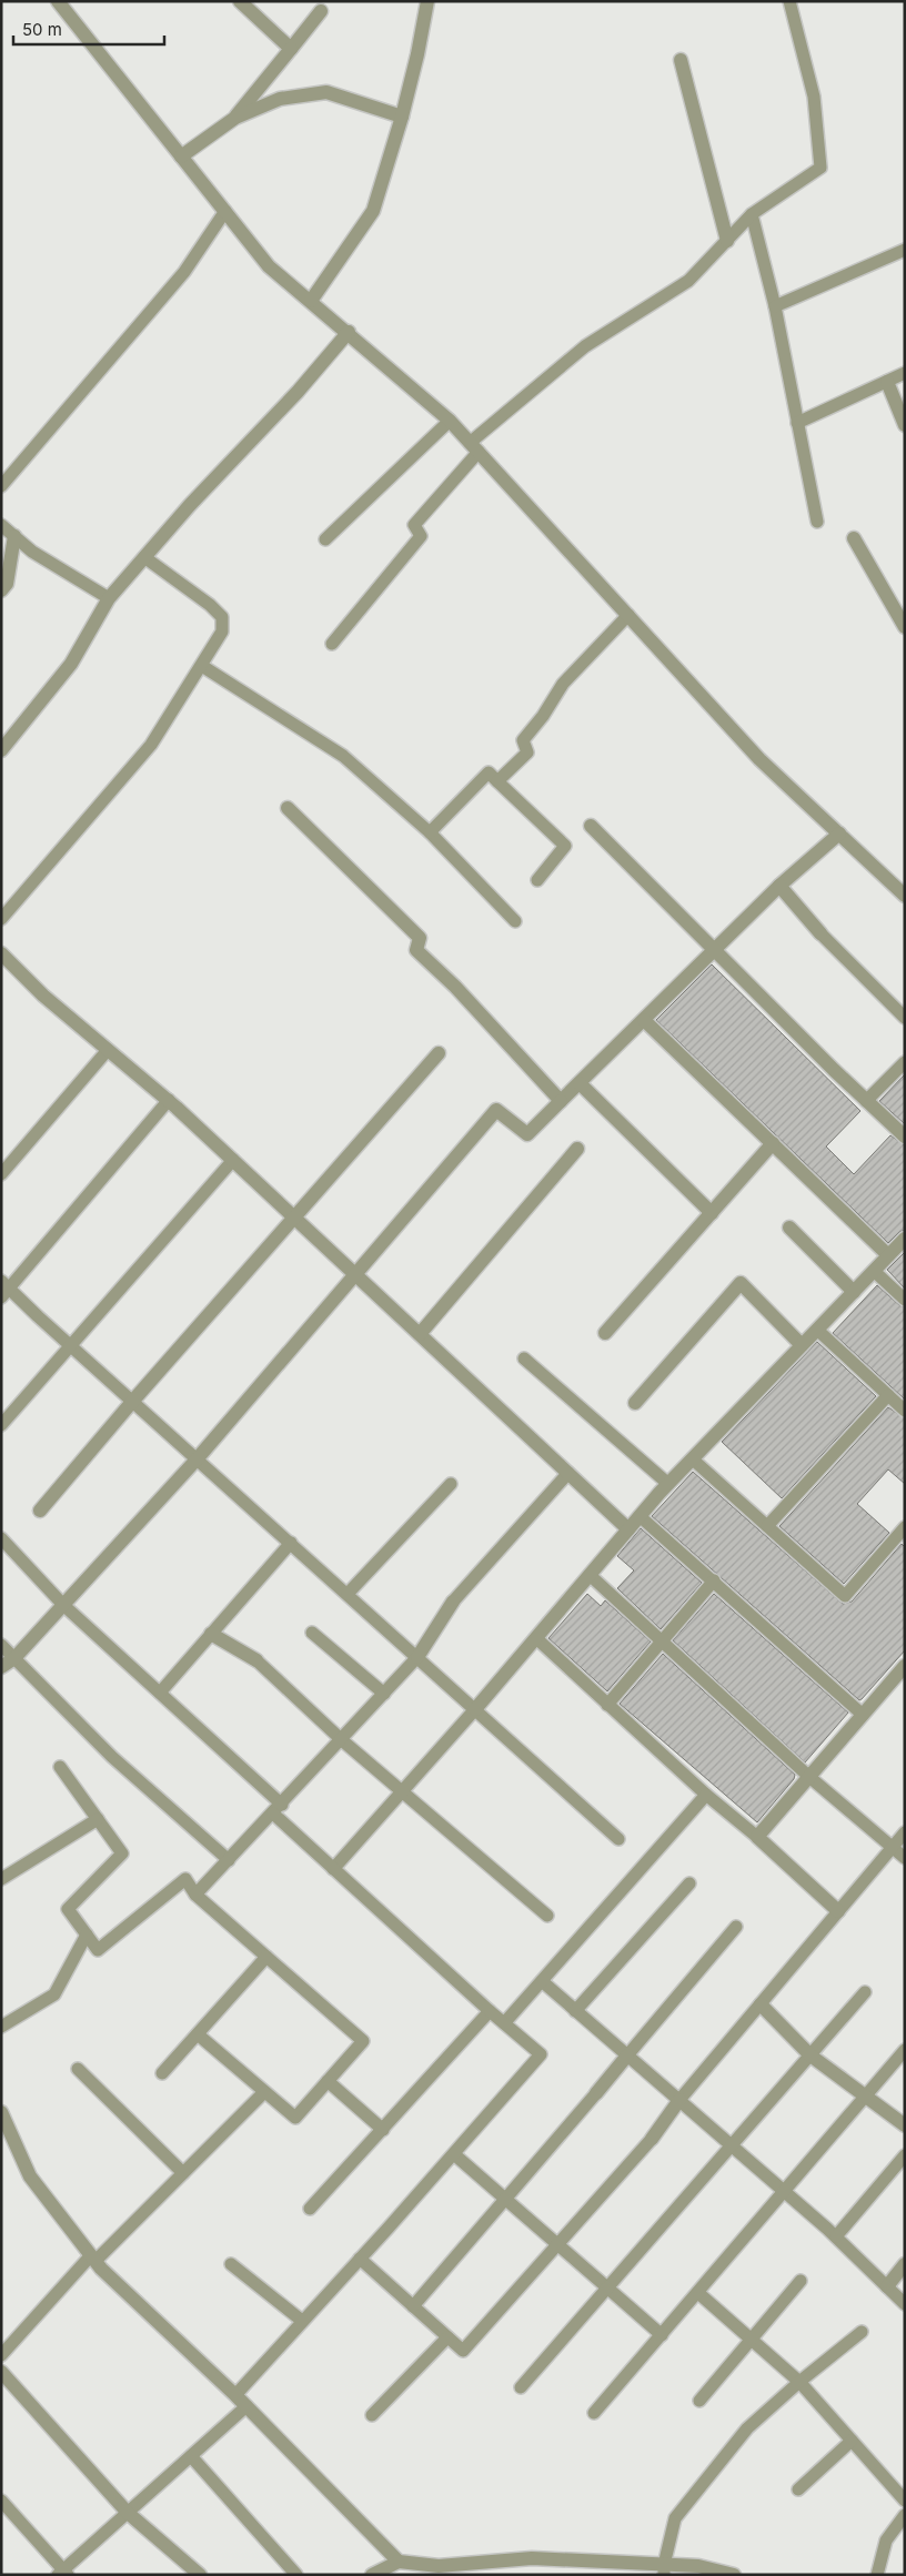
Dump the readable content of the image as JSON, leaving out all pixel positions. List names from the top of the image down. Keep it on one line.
{"scale_bar":"50 m"}
